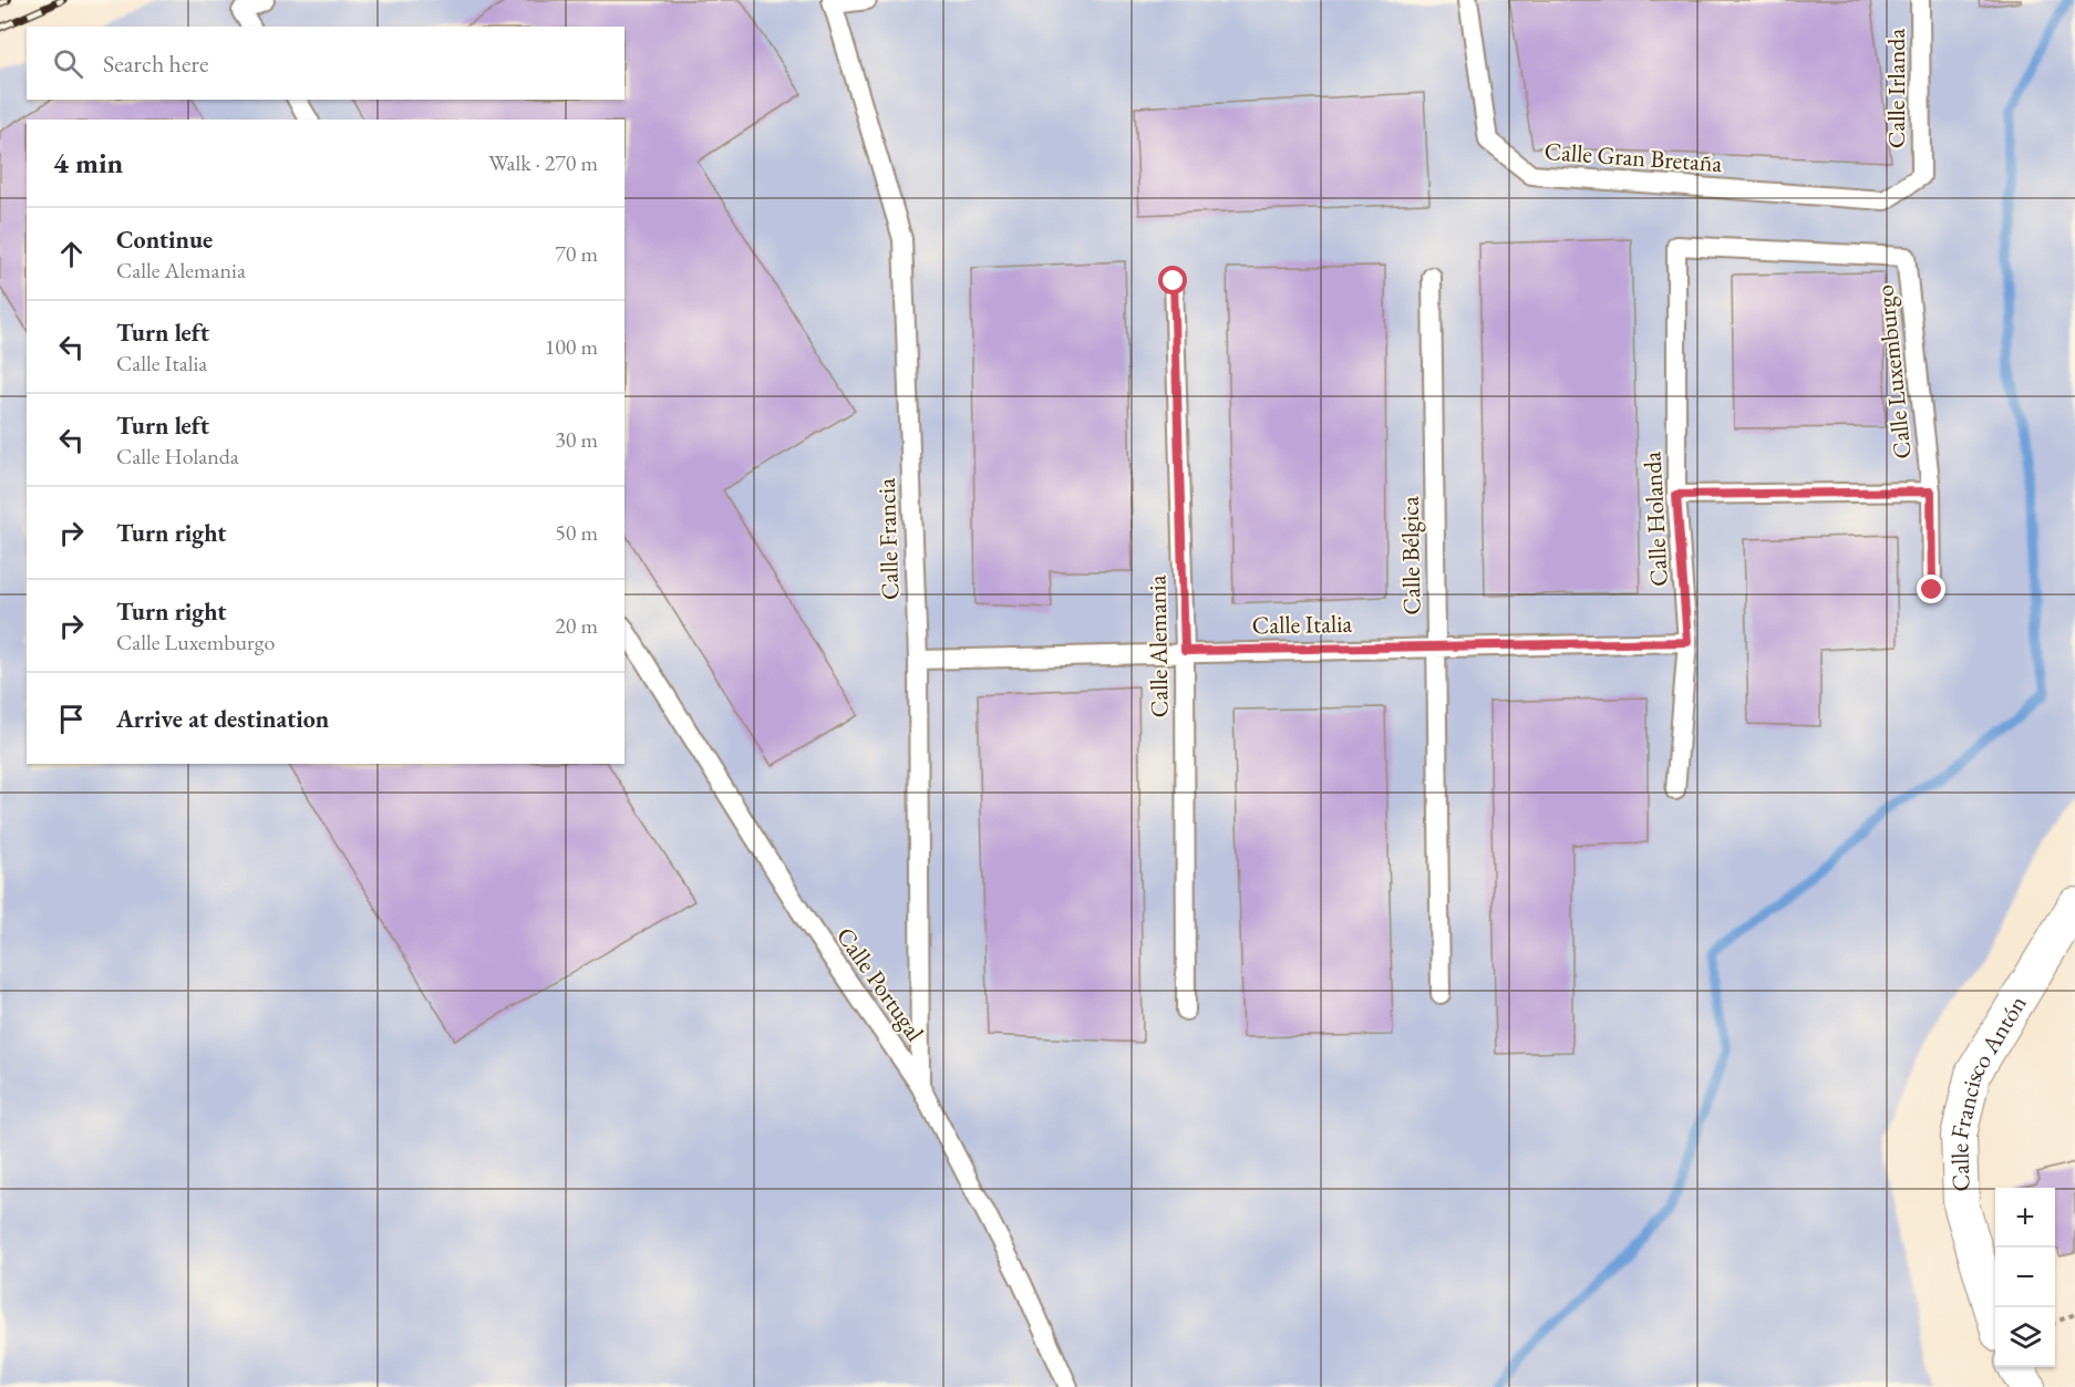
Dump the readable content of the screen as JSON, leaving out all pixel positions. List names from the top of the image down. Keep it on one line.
{"streets":{"street":["Calle Francisco Antón"],"lane":["Calle Irlanda","Calle Gran Bretaña","Calle Luxemburgo","Calle Holanda","Calle Francia","Calle Bélgica","Calle Italia","Calle Alemania","Calle Portugal"]},"crossings":[["Calle Irlanda","Calle Gran Bretaña"],["Calle Luxemburgo","Calle Holanda"],["Calle Holanda","Calle Italia"],["Calle Francia","Calle Italia"],["Calle Francia","Calle Portugal"],["Calle Bélgica","Calle Italia"],["Calle Italia","Calle Alemania"]],"page":{"search":"Search here","heading":["4 min","Walk · 270 m"],"list":[["Continue","Calle Alemania","70 m"],["Turn left","Calle Italia","100 m"],["Turn left","Calle Holanda","30 m"],["Turn right","50 m"],["Turn right","Calle Luxemburgo","20 m"],"Arrive at destination"],"map_buttons":["+","−"]}}
